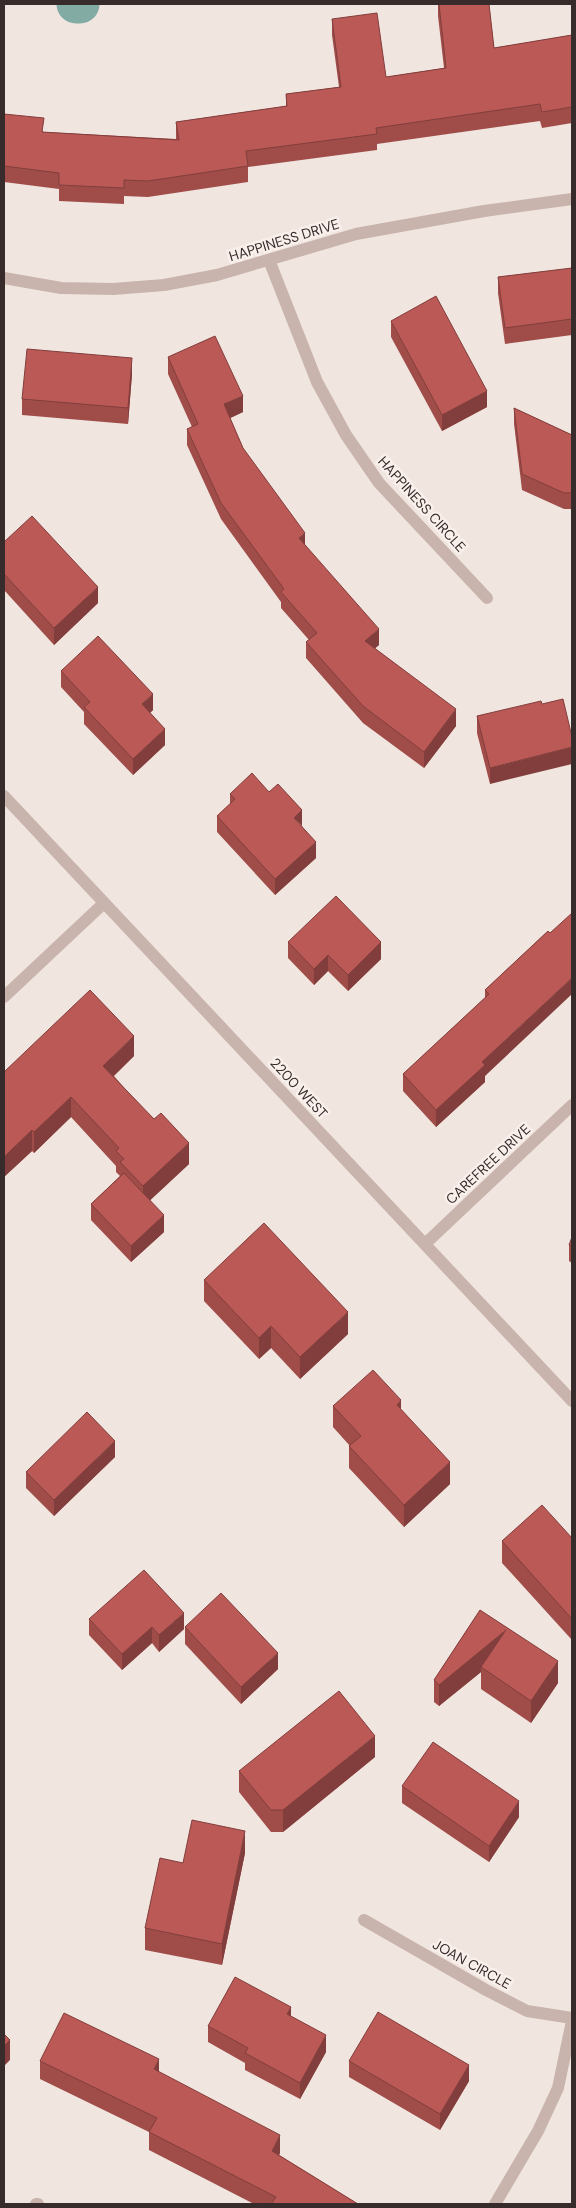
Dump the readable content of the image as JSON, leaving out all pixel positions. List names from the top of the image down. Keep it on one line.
{"streets":{"street":["HAPPINESS DRIVE","HAPPINESS CIRCLE","2200 WEST","CAREFREE DRIVE","JOAN CIRCLE"]},"crossings":[["HAPPINESS DRIVE","HAPPINESS CIRCLE"],["2200 WEST","CAREFREE DRIVE"]]}
